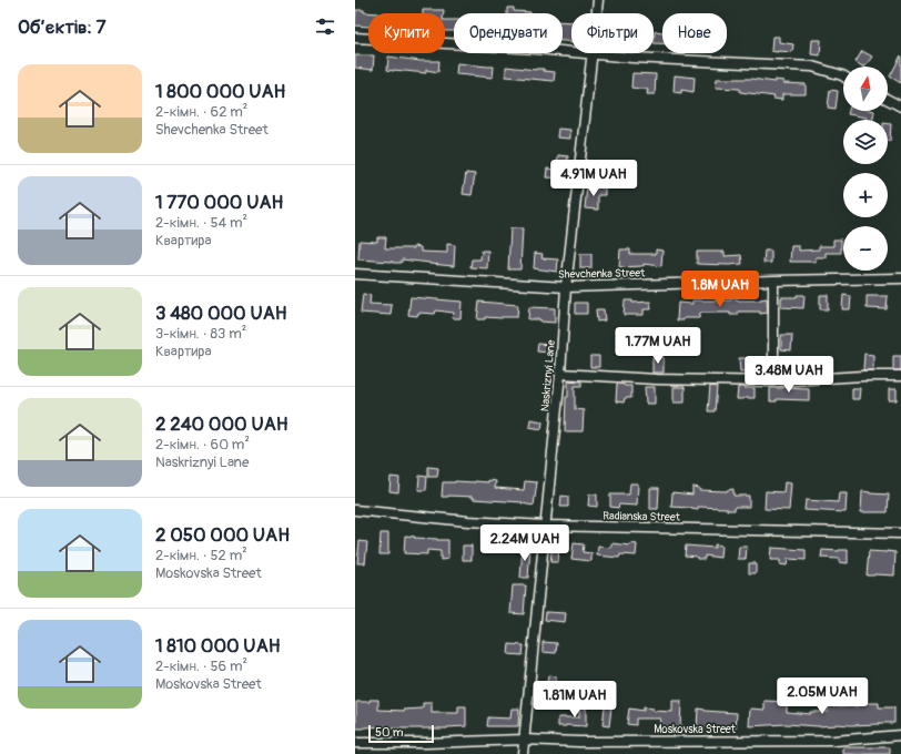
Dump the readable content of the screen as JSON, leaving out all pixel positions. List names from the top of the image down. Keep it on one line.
{"streets":{"street":["Shevchenka Street","Naskriznyi Lane","Radianska Street","Moskovska Street"]},"crossings":[["Shevchenka Street","Naskriznyi Lane"],["Naskriznyi Lane","Radianska Street"],["Naskriznyi Lane","Moskovska Street"]],"scale_bar":"50 m","north":"top","page":{"heading":"Об’єктів: 7","chip":["Купити","Орендувати","Фільтри","Нове"],"list":[{"name":"1 800 000 UAH","note":"2-кімн. · 62 m² · Shevchenka Street"},{"name":"1 770 000 UAH","note":"2-кімн. · 54 m² · Квартира"},{"name":"3 480 000 UAH","note":"3-кімн. · 83 m² · Квартира"},{"name":"2 240 000 UAH","note":"2-кімн. · 60 m² · Naskriznyi Lane"},{"name":"2 050 000 UAH","note":"2-кімн. · 52 m² · Moskovska Street"},{"name":"1 810 000 UAH","note":"2-кімн. · 56 m² · Moskovska Street"}],"map_buttons":["+","−"],"price":["4.91M UAH","1.8M UAH","1.77M UAH","3.48M UAH","2.24M UAH","2.05M UAH","1.81M UAH"],"scale":"50 m"}}
